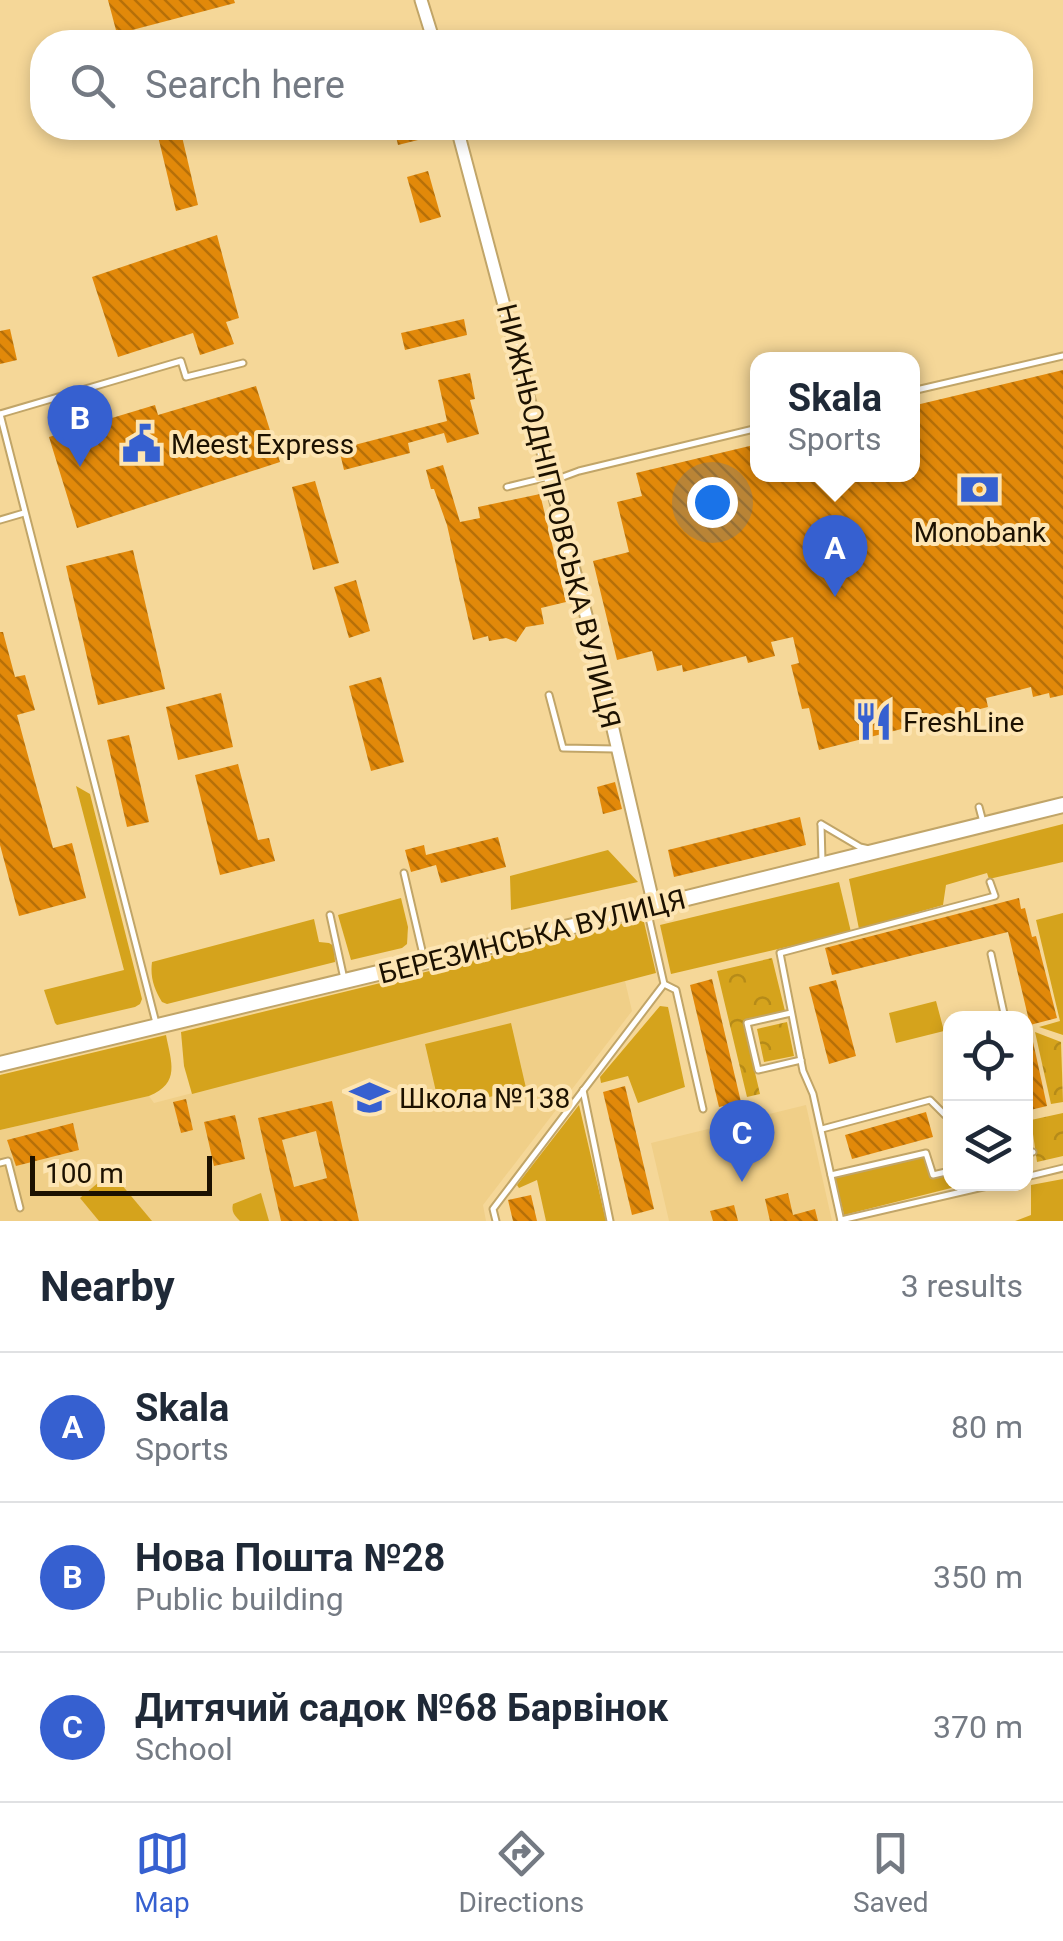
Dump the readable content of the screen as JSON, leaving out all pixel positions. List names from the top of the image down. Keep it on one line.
{"streets":{"street":["НИЖНЬОДНІПРОВСЬКА ВУЛИЦЯ","БЕРЕЗИНСЬКА ВУЛИЦЯ"]},"crossings":[["НИЖНЬОДНІПРОВСЬКА ВУЛИЦЯ","БЕРЕЗИНСЬКА ВУЛИЦЯ"]],"places":{"public building":["Meest Express"],"bank":["Monobank"],"restaurant":["FreshLine"],"school or university":["Школа №138"]},"scale_bar":"100 m","page":{"search":"Search here","popup":["Skala","Sports"],"pins":["B","A","C"],"scale":"100 m","heading":["Nearby","3 results"],"list":[{"mark":"A","name":"Skala","note":"Sports","value":"80 m"},{"mark":"B","name":"Нова Пошта №28","note":"Public building","value":"350 m"},{"mark":"C","name":"Дитячий садок №68 Барвінок","note":"School","value":"370 m"}],"nav":["Map","Directions","Saved"]}}
